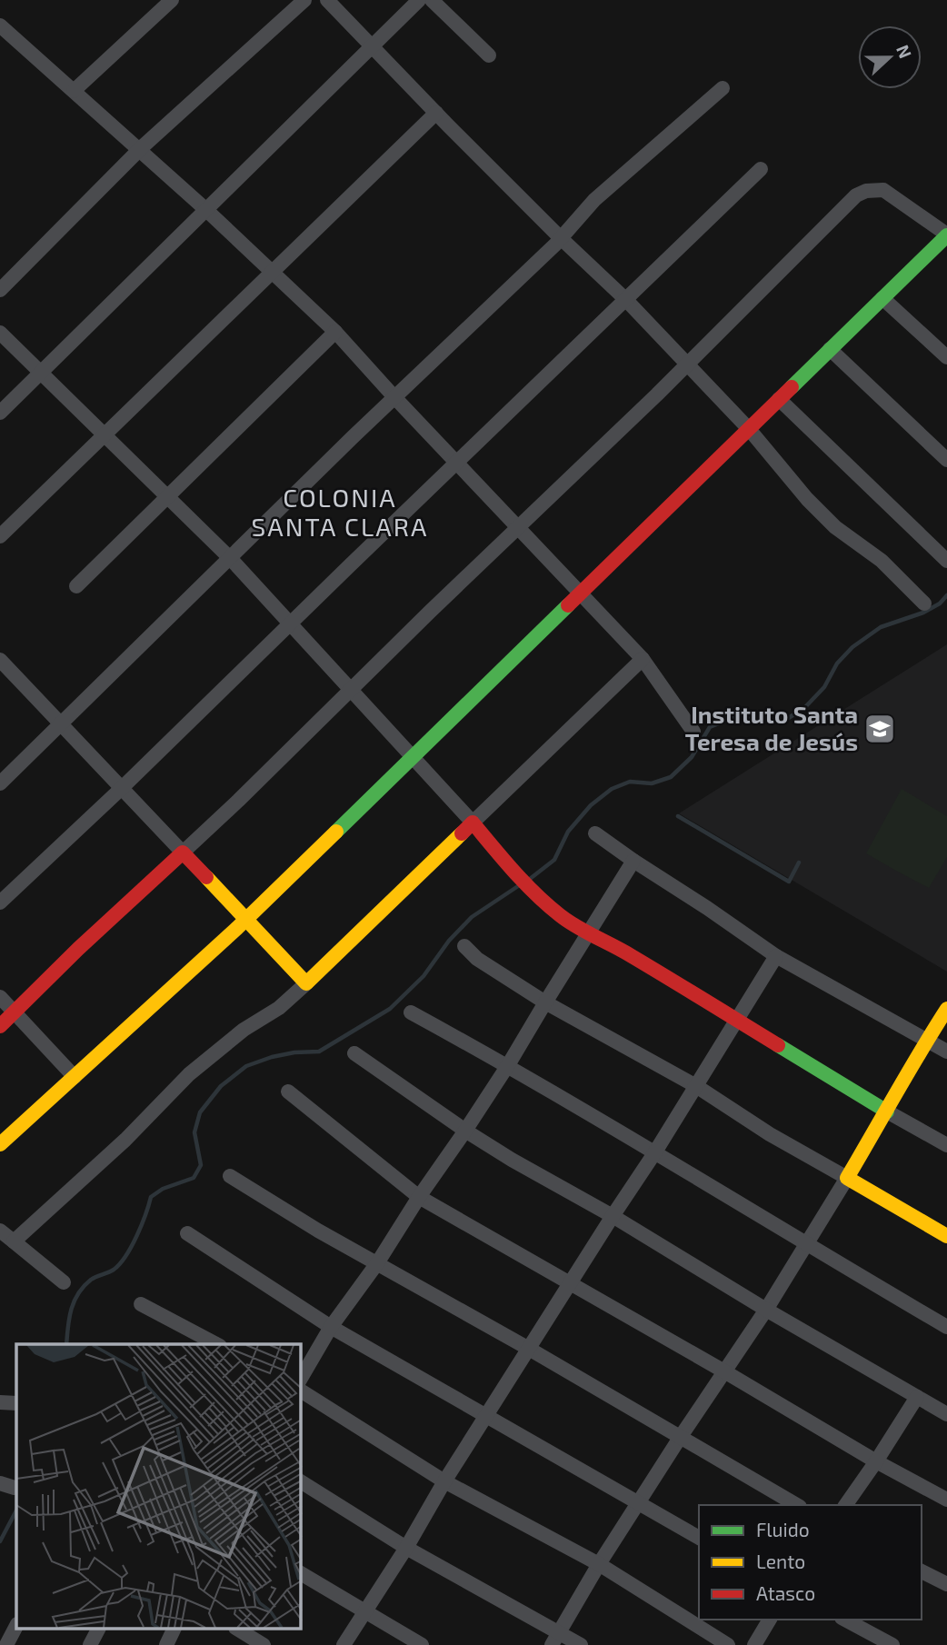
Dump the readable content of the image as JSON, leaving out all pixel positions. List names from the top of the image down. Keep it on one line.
{"districts":["COLONIA SANTA CLARA"],"places":{"school or university":["Instituto Santa Teresa de Jesús"]},"legend":["Fluido","Lento","Atasco"],"north":"right"}
